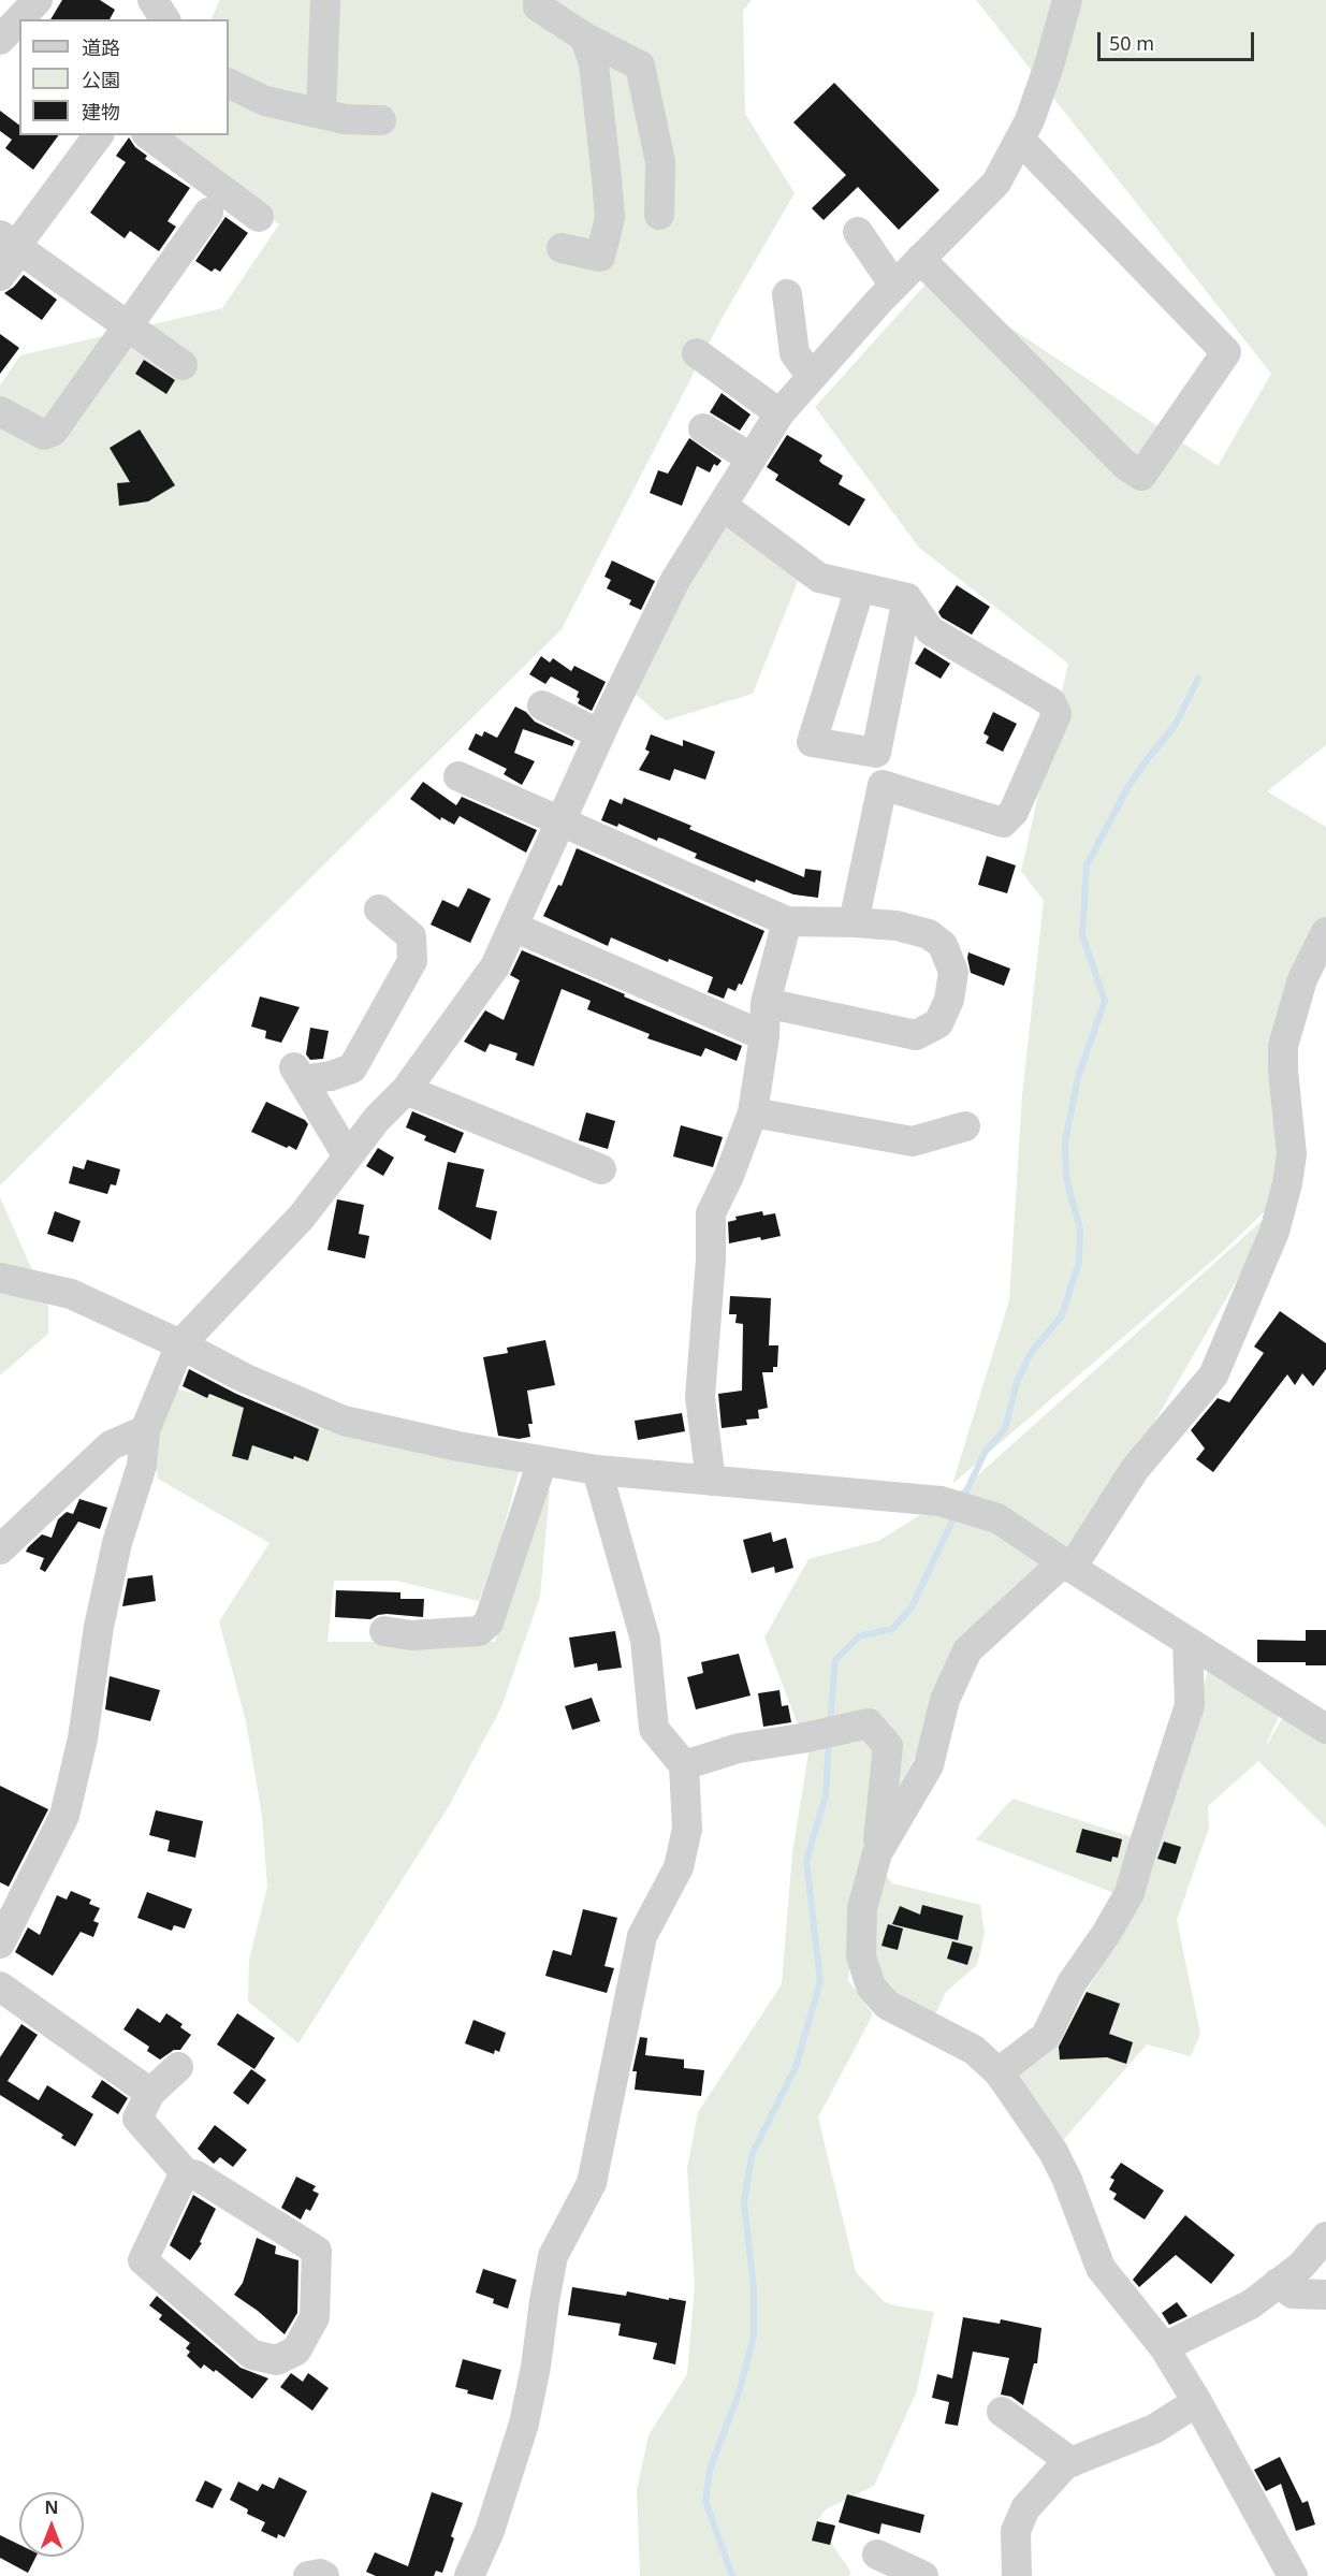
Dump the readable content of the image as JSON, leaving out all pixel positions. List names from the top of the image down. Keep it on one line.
{"legend":["道路","公園","建物"],"scale_bar":"50 m","north":"top"}
